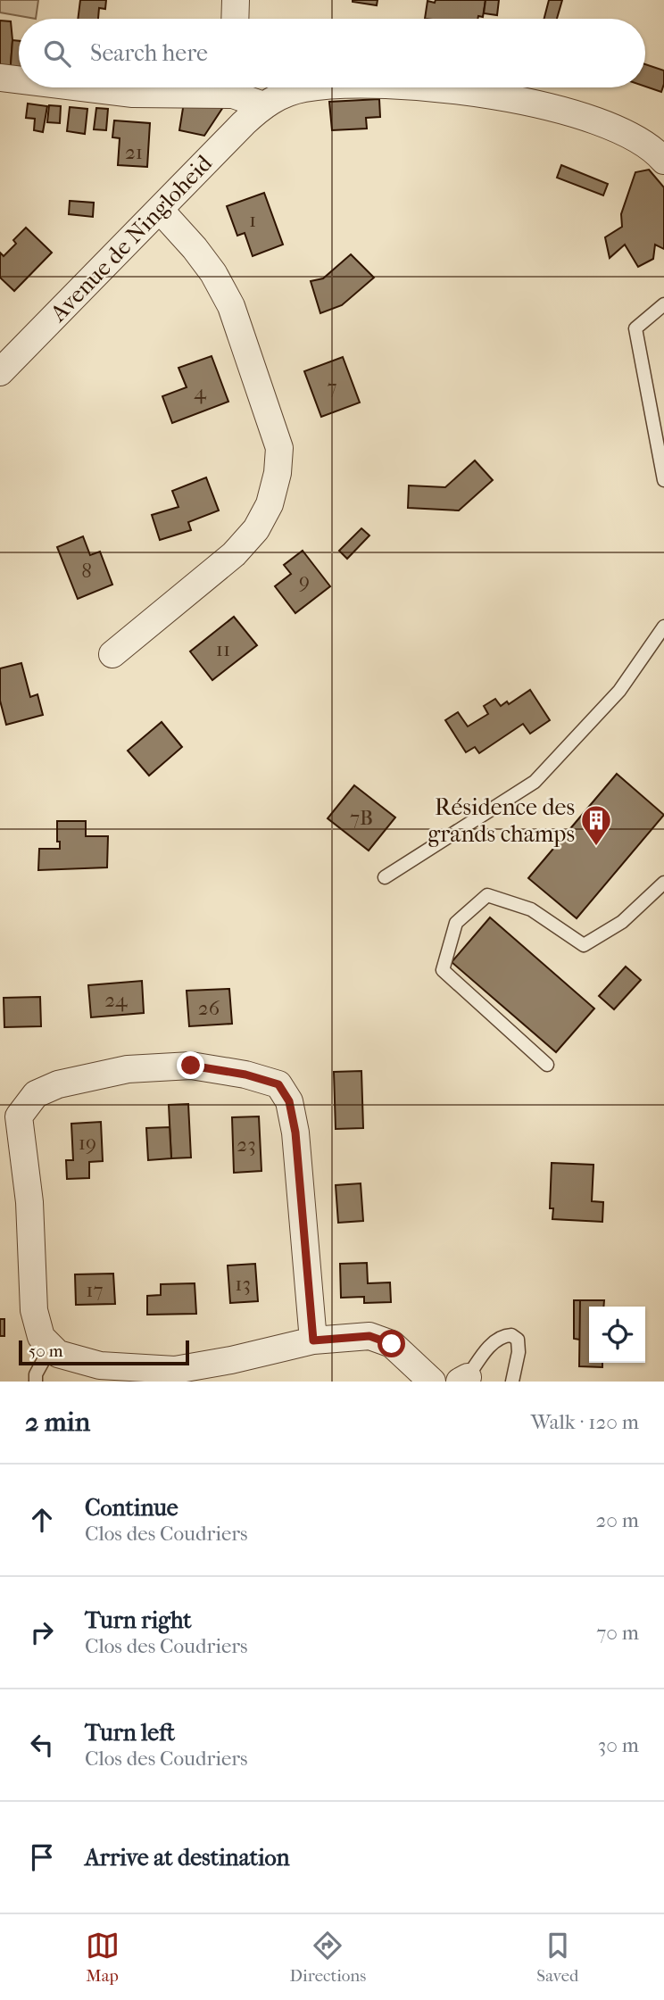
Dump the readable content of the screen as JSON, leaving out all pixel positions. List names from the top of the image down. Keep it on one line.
{"streets":{"street":["Avenue de Ningloheid"]},"places":{"building":["Résidence des grands champs"]},"house_numbers":["21","1","7","4","8","9","11","7B","24","26","19","23","13","17"],"scale_bar":"50 m","page":{"search":"Search here","scale":"50 m","heading":["2 min","Walk · 120 m"],"list":[["Continue","Clos des Coudriers","20 m"],["Turn right","Clos des Coudriers","70 m"],["Turn left","Clos des Coudriers","30 m"],"Arrive at destination"],"nav":["Map","Directions","Saved"]}}
